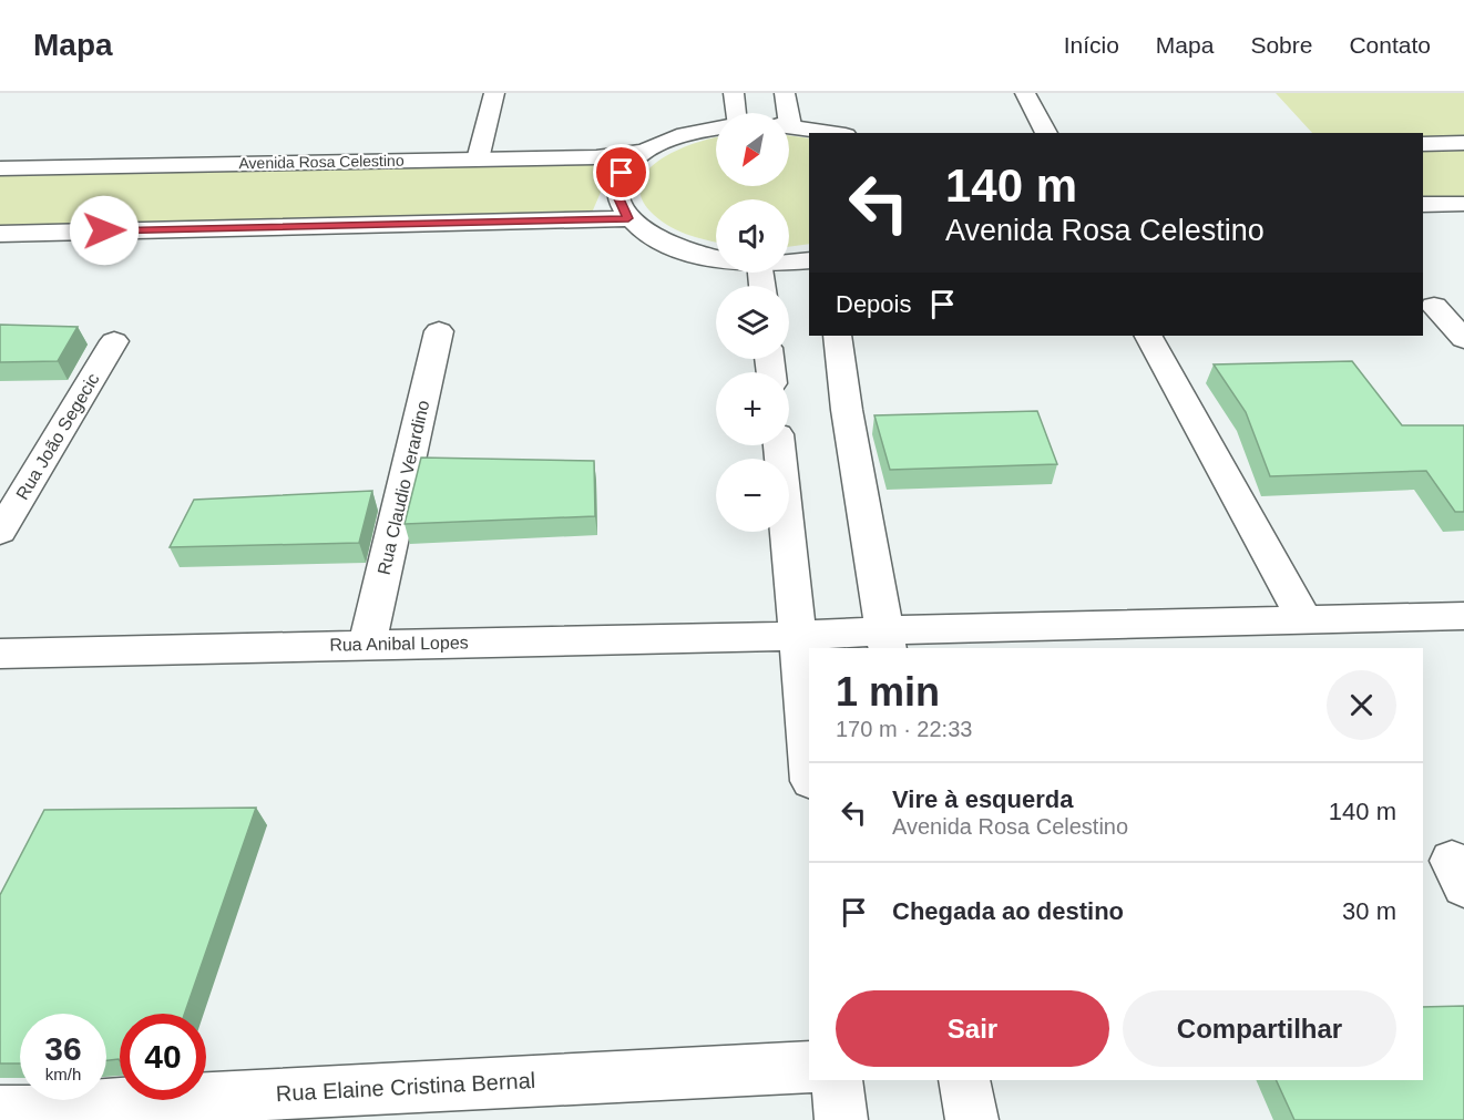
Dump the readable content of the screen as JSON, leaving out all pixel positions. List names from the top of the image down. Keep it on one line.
{"streets":{"street":["Avenida Rosa Celestino","Rua João Segecic","Rua Claudio Verardino","Rua Anibal Lopes","Rua Elaine Cristina Bernal"]},"crossings":[["Rua Claudio Verardino","Rua Anibal Lopes"]],"north":"bottom left","page":{"header":"Mapa","nav":["Início","Mapa","Sobre","Contato"],"map_buttons":["+","−"],"turn":["140 m","Avenida Rosa Celestino"],"then":"Depois","heading":["1 min","170 m · 22:33"],"list":[{"name":"Vire à esquerda","note":"Avenida Rosa Celestino","value":"140 m"},{"name":"Chegada ao destino","value":"30 m"}],"buttons":["Sair","Compartilhar"],"speed":"36 km/h","limit":"40"}}
